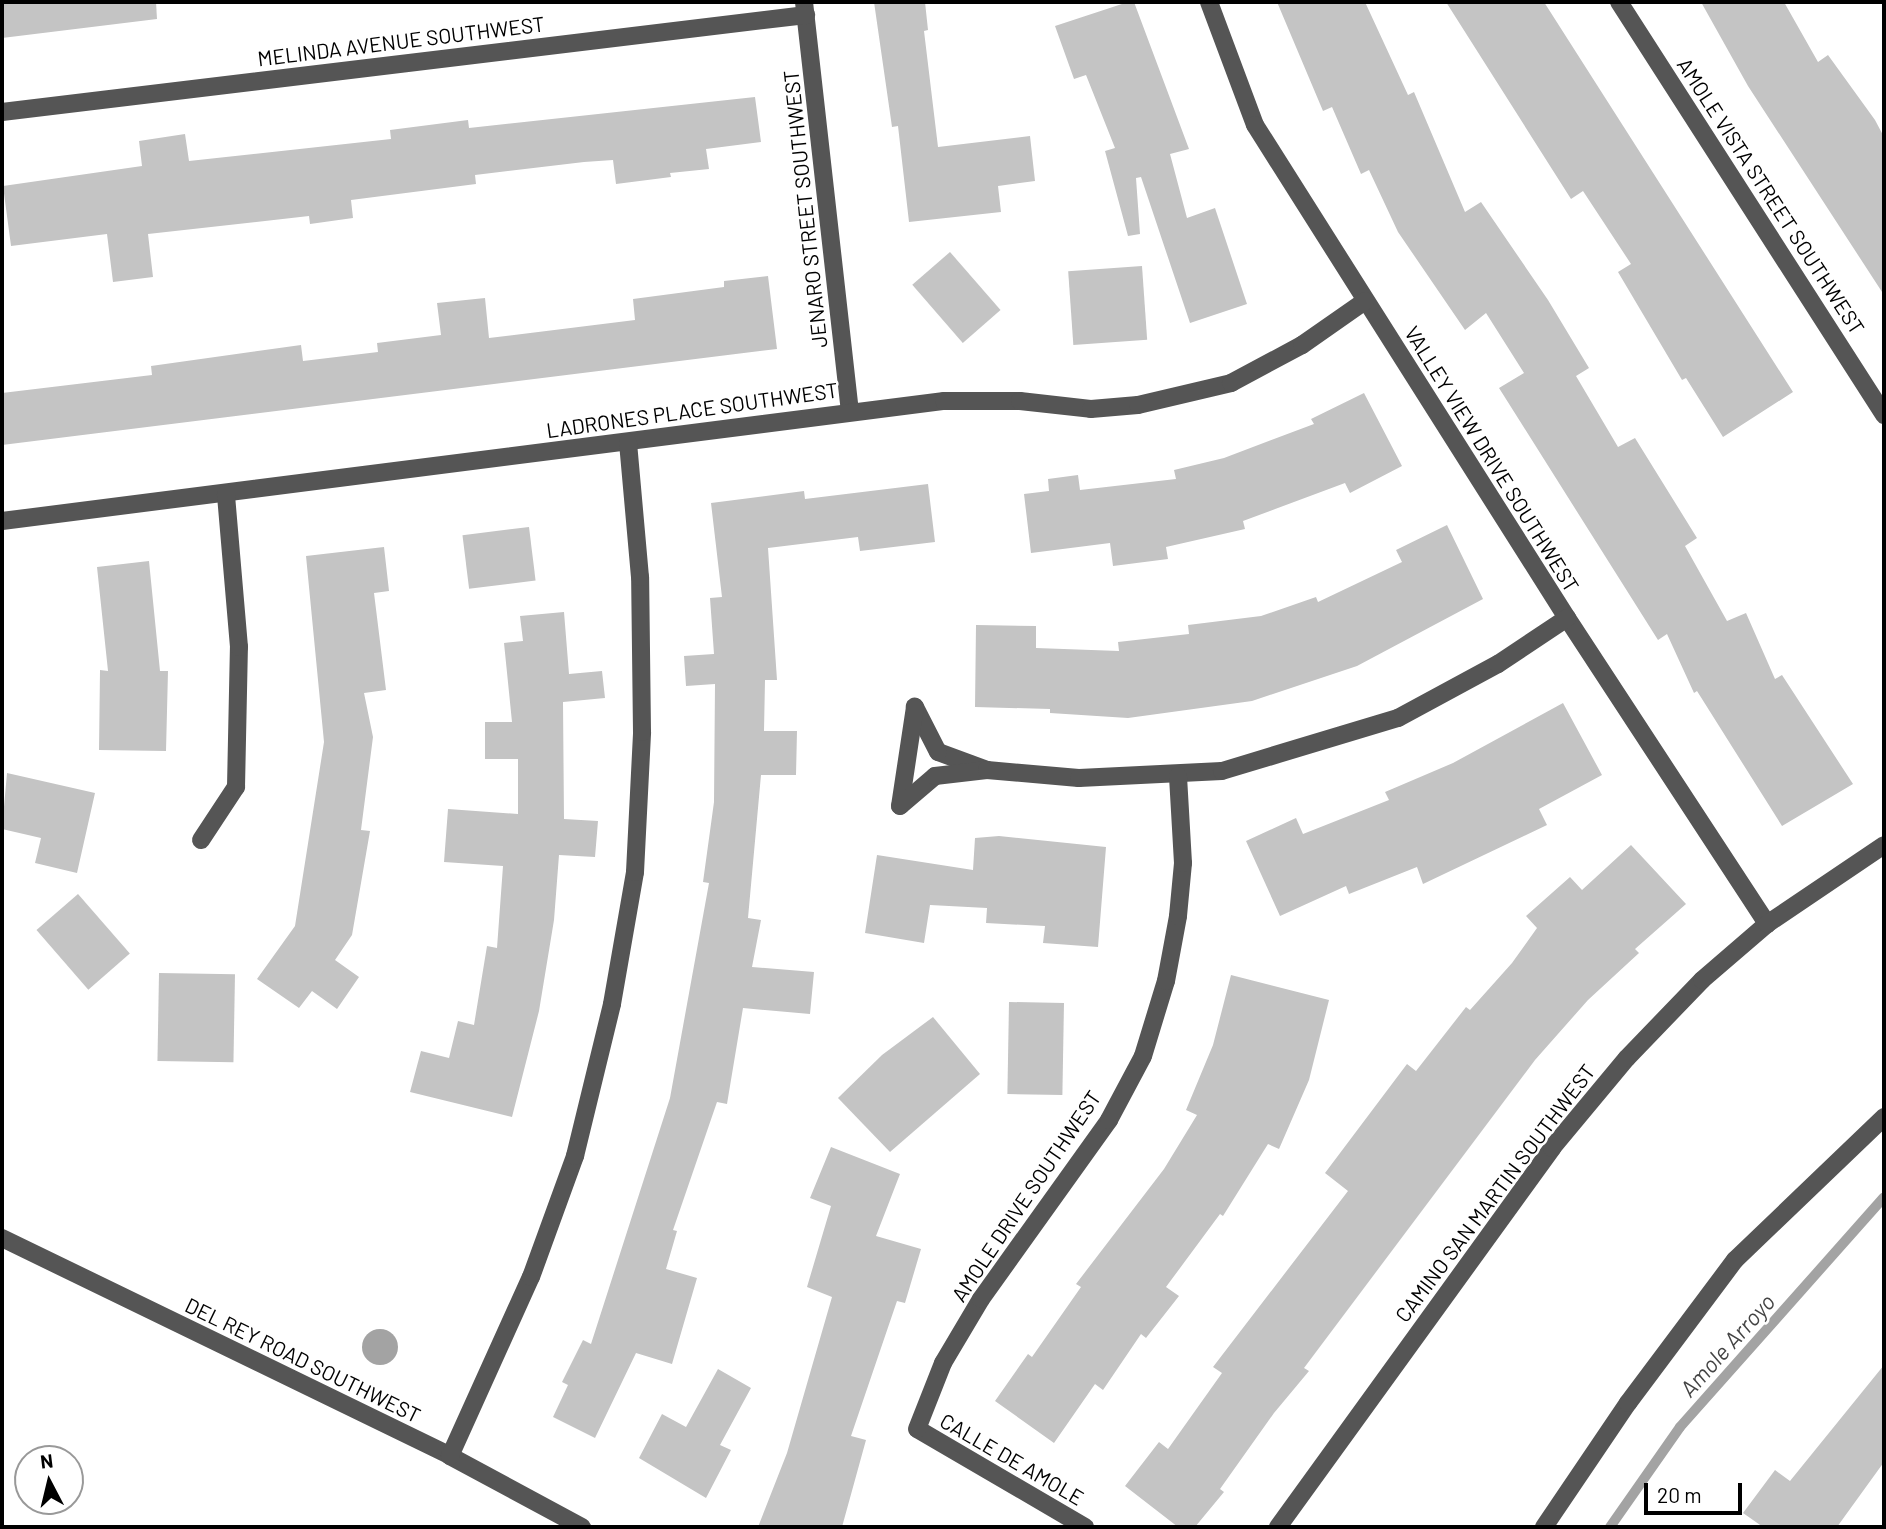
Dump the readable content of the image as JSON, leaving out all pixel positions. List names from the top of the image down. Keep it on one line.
{"streets":{"street":["MELINDA AVENUE SOUTHWEST","AMOLE VISTA STREET SOUTHWEST","JENARO STREET SOUTHWEST","LADRONES PLACE SOUTHWEST","VALLEY VIEW DRIVE SOUTHWEST","CAMINO SAN MARTIN SOUTHWEST","AMOLE DRIVE SOUTHWEST","DEL REY ROAD SOUTHWEST","CALLE DE AMOLE"]},"crossings":[["MELINDA AVENUE SOUTHWEST","JENARO STREET SOUTHWEST"],["JENARO STREET SOUTHWEST","LADRONES PLACE SOUTHWEST"],["LADRONES PLACE SOUTHWEST","VALLEY VIEW DRIVE SOUTHWEST"],["VALLEY VIEW DRIVE SOUTHWEST","CAMINO SAN MARTIN SOUTHWEST"],["AMOLE DRIVE SOUTHWEST","CALLE DE AMOLE"]],"water":["Amole Arroyo"],"scale_bar":"20 m","north":"top"}
